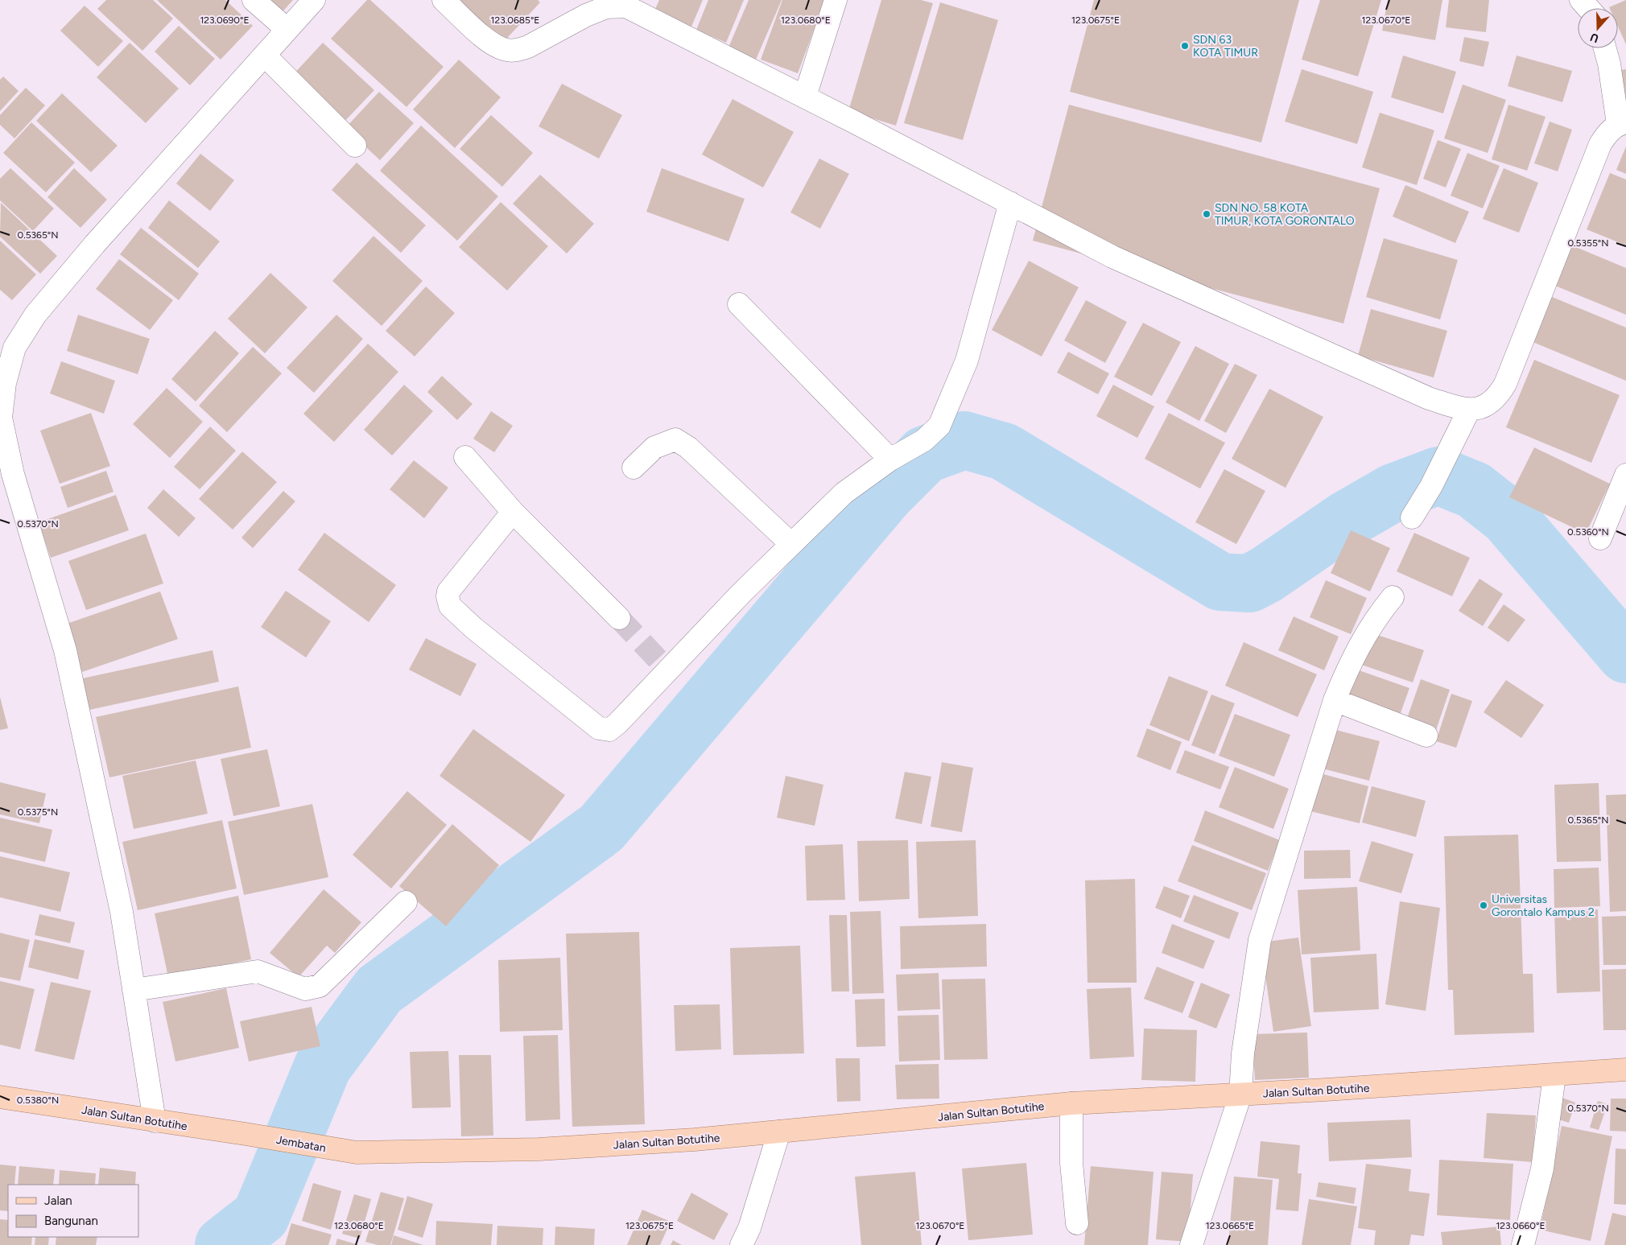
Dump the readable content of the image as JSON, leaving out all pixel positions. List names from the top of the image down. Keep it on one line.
{"streets":{"main road":["Jalan Sultan Botutihe","Jembatan"]},"crossings":[["Jalan Sultan Botutihe","Jembatan"]],"places":["SDN 63 KOTA TIMUR","SDN NO. 58 KOTA TIMUR, KOTA GORONTALO","Universitas Gorontalo Kampus 2"],"legend":["Jalan","Bangunan"],"north":"bottom","coordinates":["123.0690°E","123.0685°E","123.0680°E","123.0675°E","123.0670°E","0.5365°N","0.5355°N","0.5370°N","0.5360°N","0.5375°N","0.5380°N","123.0665°E","123.0660°E"]}
